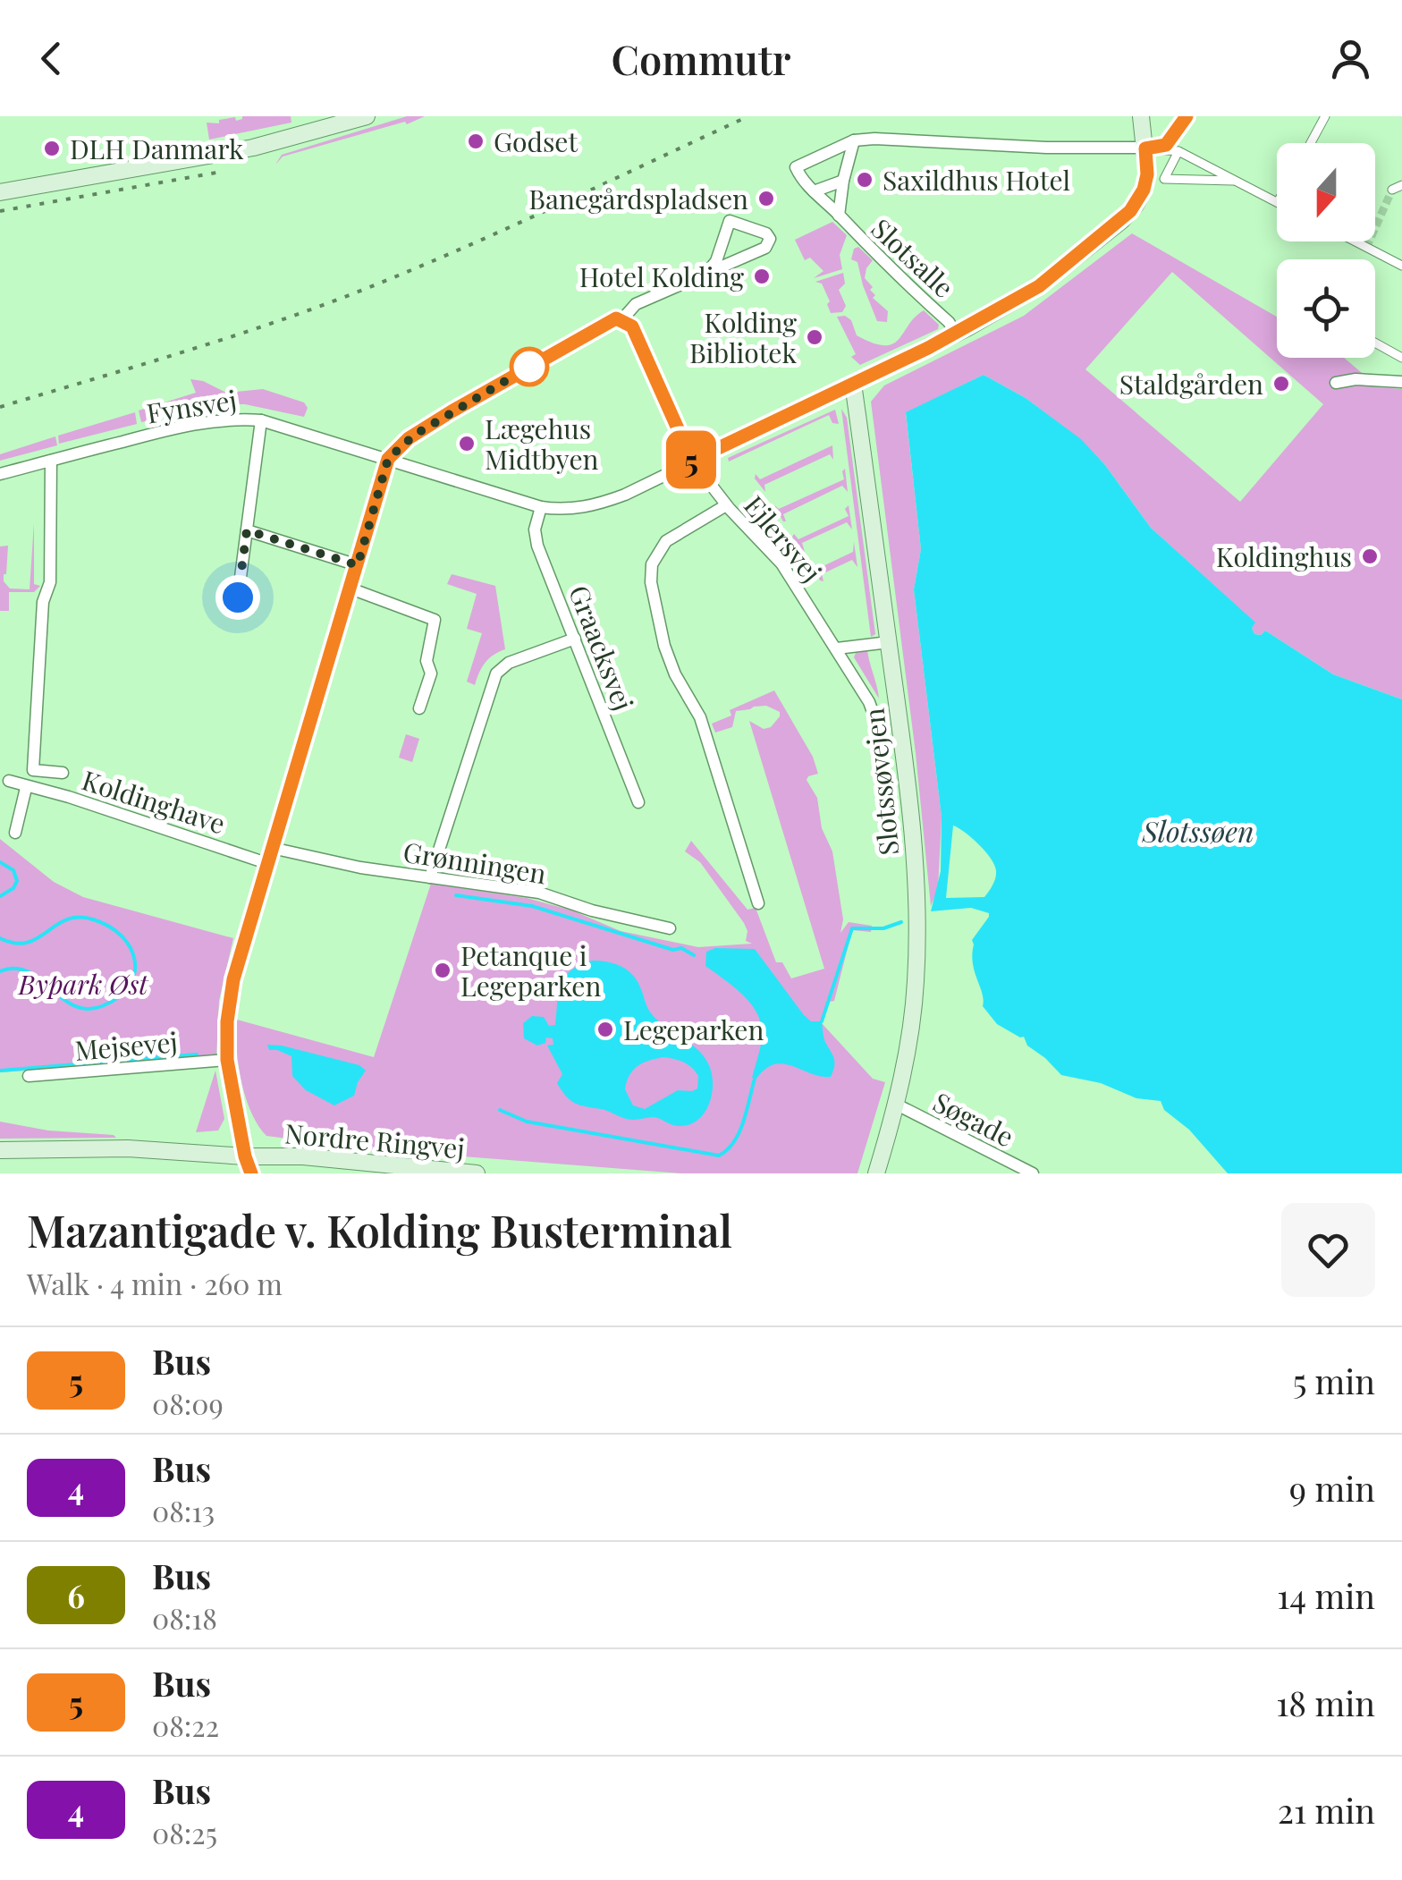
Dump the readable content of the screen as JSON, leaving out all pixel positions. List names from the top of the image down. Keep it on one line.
{"streets":{"main road":["Slotssøvejen","Nordre Ringvej"],"street":["Slotsalle","Fynsvej","Ejlersvej","Graacksvej","Koldinghave","Grønningen","Mejsevej","Søgade"]},"crossings":[["Fynsvej","Ejlersvej"],["Fynsvej","Graacksvej"],["Fynsvej","Slotssøvejen"],["Slotssøvejen","Søgade"]],"water":["Slotssøen"],"parks":["Bypark Øst"],"places":["Godset","DLH Danmark","Saxildhus Hotel","Banegårdspladsen","Hotel Kolding","Kolding Bibliotek","Staldgården","Lægehus Midtbyen","Koldinghus","Petanque i Legeparken","Legeparken"],"lines":["bus line 5"],"north":"bottom","page":{"header":"Commutr","on_map":"5","heading":["Mazantigade v. Kolding Busterminal","Walk · 4 min · 260 m"],"list":[{"mark":"5","name":"Bus","note":"08:09","value":"5 min"},{"mark":"4","name":"Bus","note":"08:13","value":"9 min"},{"mark":"6","name":"Bus","note":"08:18","value":"14 min"},{"mark":"5","name":"Bus","note":"08:22","value":"18 min"},{"mark":"4","name":"Bus","note":"08:25","value":"21 min"}]}}
